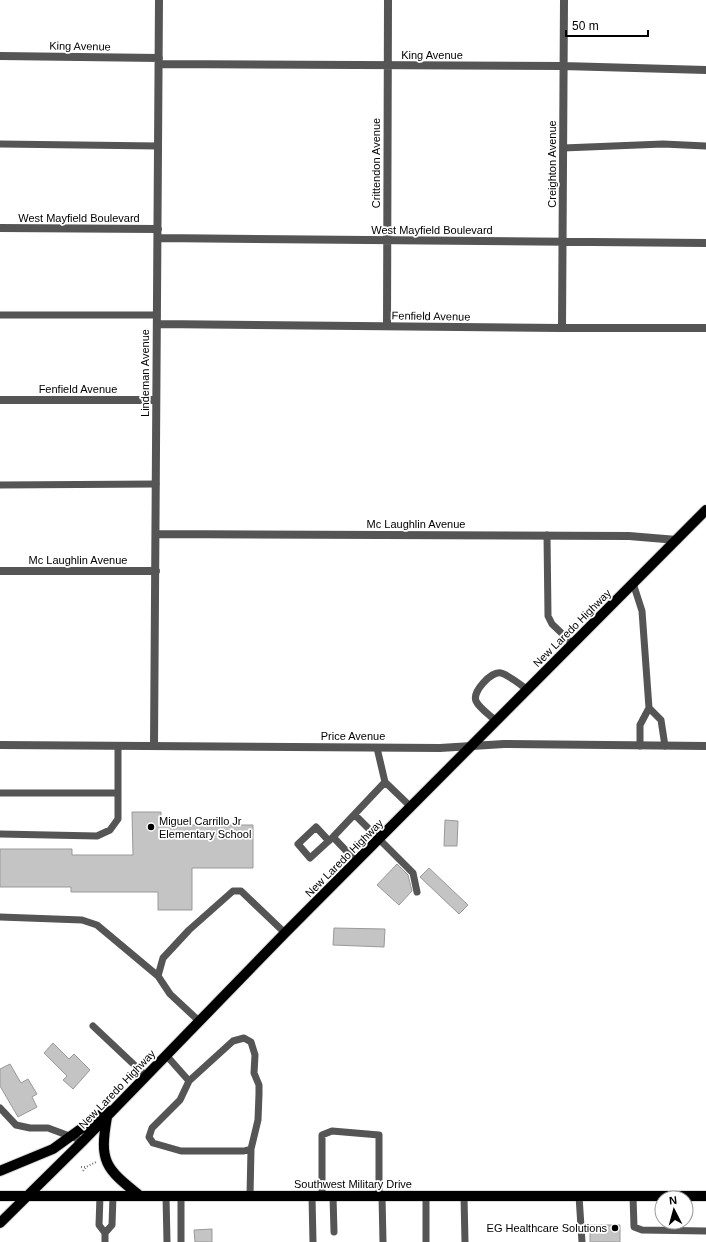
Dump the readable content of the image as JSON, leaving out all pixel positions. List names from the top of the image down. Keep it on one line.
{"streets":{"main road":["New Laredo Highway","Southwest Military Drive"],"street":["King Avenue","Crittendon Avenue","Creighton Avenue","West Mayfield Boulevard","Fenfield Avenue","Lindeman Avenue","Mc Laughlin Avenue","Price Avenue"]},"crossings":[["King Avenue","Crittendon Avenue"],["King Avenue","Creighton Avenue"],["King Avenue","Lindeman Avenue"],["Crittendon Avenue","West Mayfield Boulevard"],["Crittendon Avenue","Fenfield Avenue"],["Creighton Avenue","West Mayfield Boulevard"],["Creighton Avenue","Fenfield Avenue"],["West Mayfield Boulevard","Lindeman Avenue"],["Fenfield Avenue","Lindeman Avenue"],["Lindeman Avenue","Mc Laughlin Avenue"],["Lindeman Avenue","Price Avenue"],["Mc Laughlin Avenue","New Laredo Highway"],["New Laredo Highway","Price Avenue"],["New Laredo Highway","Southwest Military Drive"]],"places":["Miguel Carrillo Jr Elementary School","EG Healthcare Solutions"],"scale_bar":"50 m","north":"top"}
